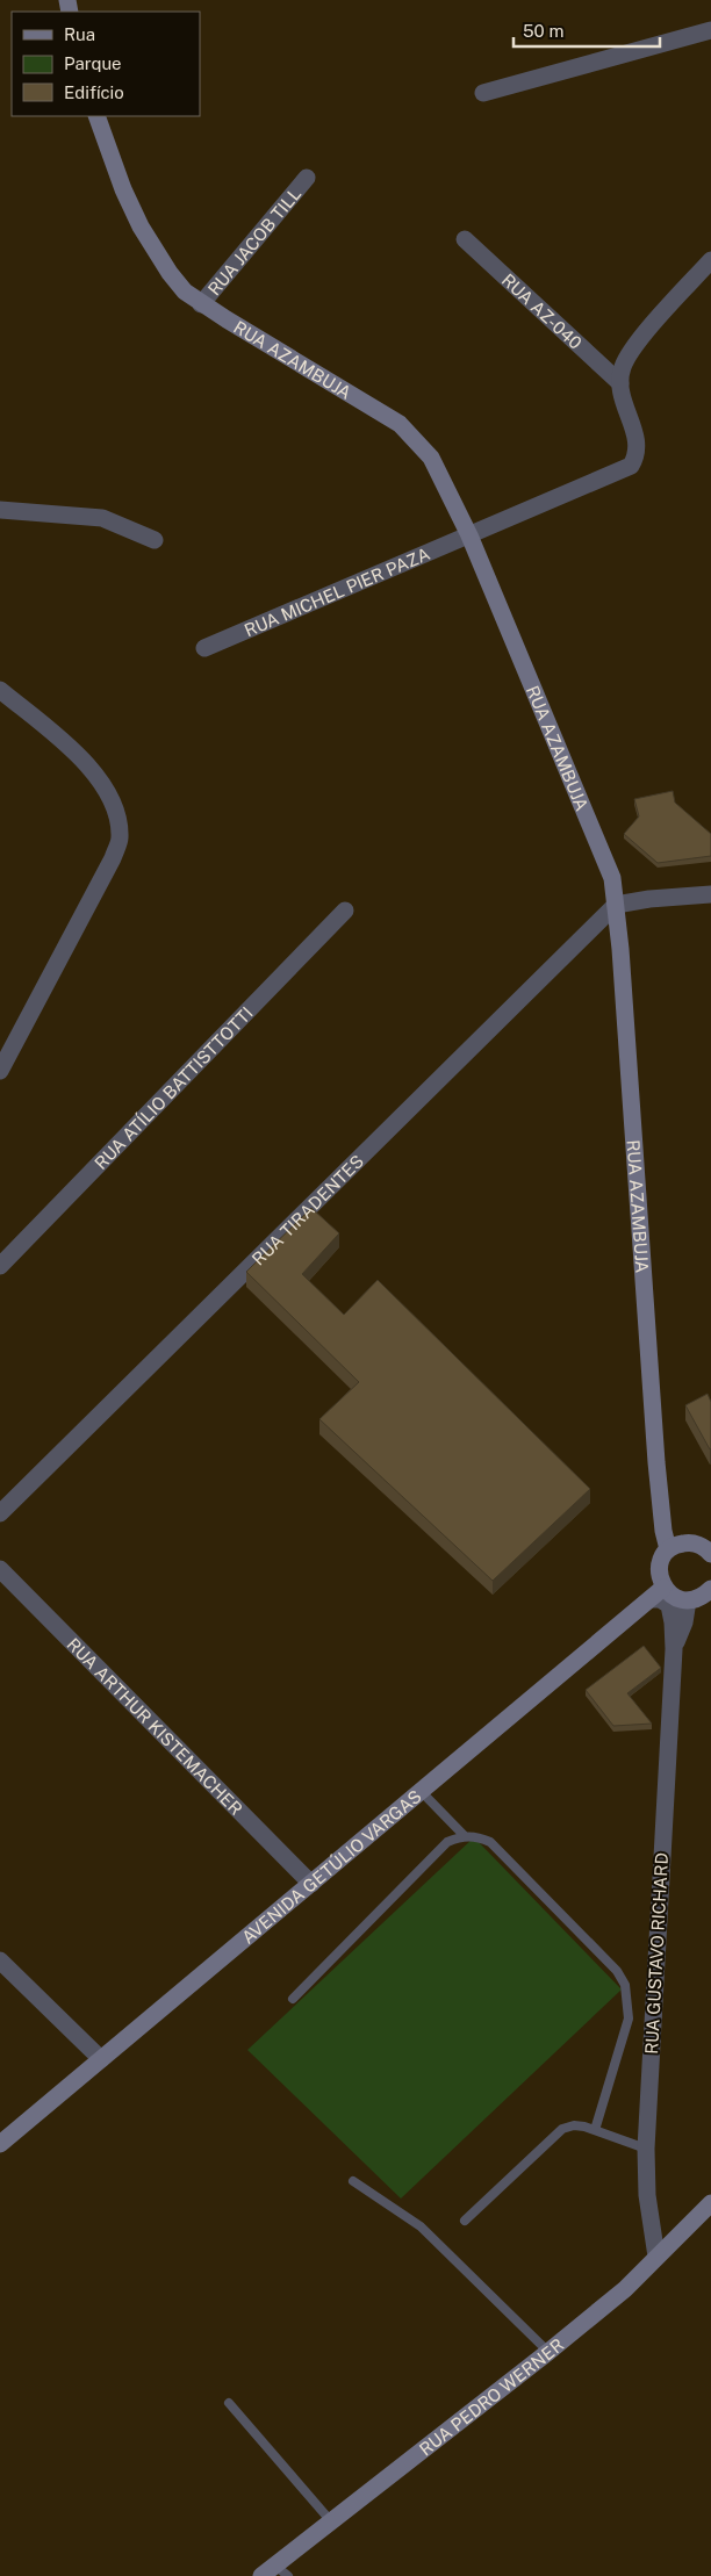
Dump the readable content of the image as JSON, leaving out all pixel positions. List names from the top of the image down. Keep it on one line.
{"streets":{"main road":["RUA AZAMBUJA","AVENIDA GETÚLIO VARGAS","RUA PEDRO WERNER"],"street":["RUA JACOB TILL","RUA AZ-040","RUA MICHEL PIER PAZA","RUA ATÍLIO BATTISTTOTTI","RUA TIRADENTES","RUA ARTHUR KISTEMACHER","RUA GUSTAVO RICHARD"]},"crossings":[["RUA JACOB TILL","RUA AZAMBUJA"],["RUA AZ-040","RUA MICHEL PIER PAZA"],["RUA AZAMBUJA","RUA MICHEL PIER PAZA"],["RUA AZAMBUJA","RUA TIRADENTES"],["RUA ARTHUR KISTEMACHER","AVENIDA GETÚLIO VARGAS"],["AVENIDA GETÚLIO VARGAS","RUA GUSTAVO RICHARD"],["RUA GUSTAVO RICHARD","RUA PEDRO WERNER"]],"legend":["Rua","Parque","Edifício"],"scale_bar":"50 m"}
